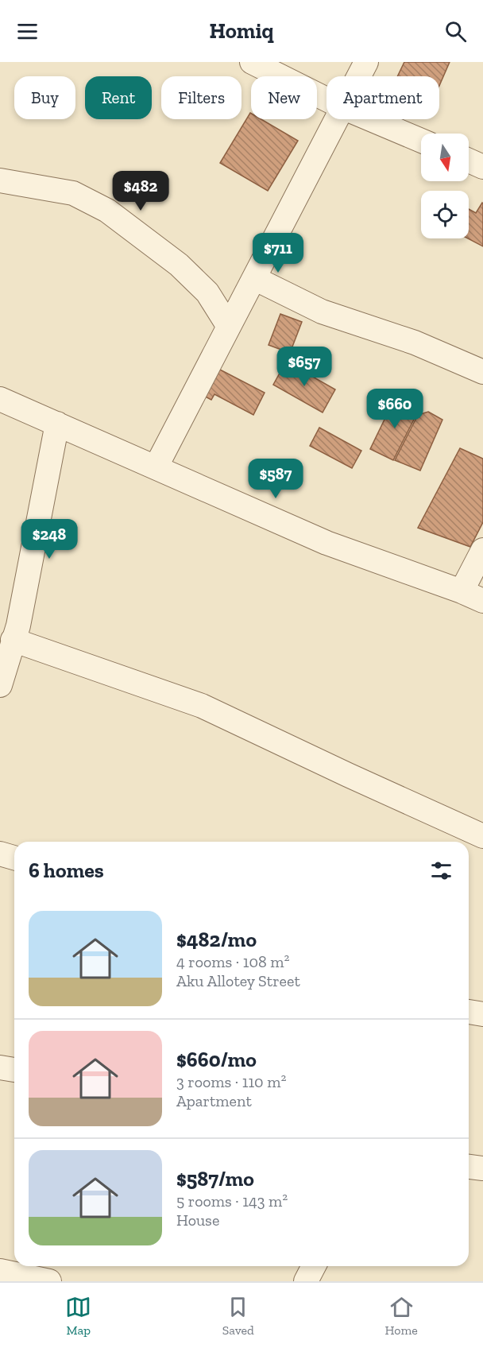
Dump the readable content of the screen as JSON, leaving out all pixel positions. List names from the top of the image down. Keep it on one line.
{"north":"bottom","page":{"header":"Homiq","chip":["Buy","Rent","Filters","New","Apartment"],"price":["$482","$711","$657","$660","$587","$248"],"heading":"6 homes","list":[{"name":"$482/mo","note":"4 rooms · 108 m² · Aku Allotey Street"},{"name":"$660/mo","note":"3 rooms · 110 m² · Apartment"},{"name":"$587/mo","note":"5 rooms · 143 m² · House"}],"tabs":["Map","Saved","Home"]}}
